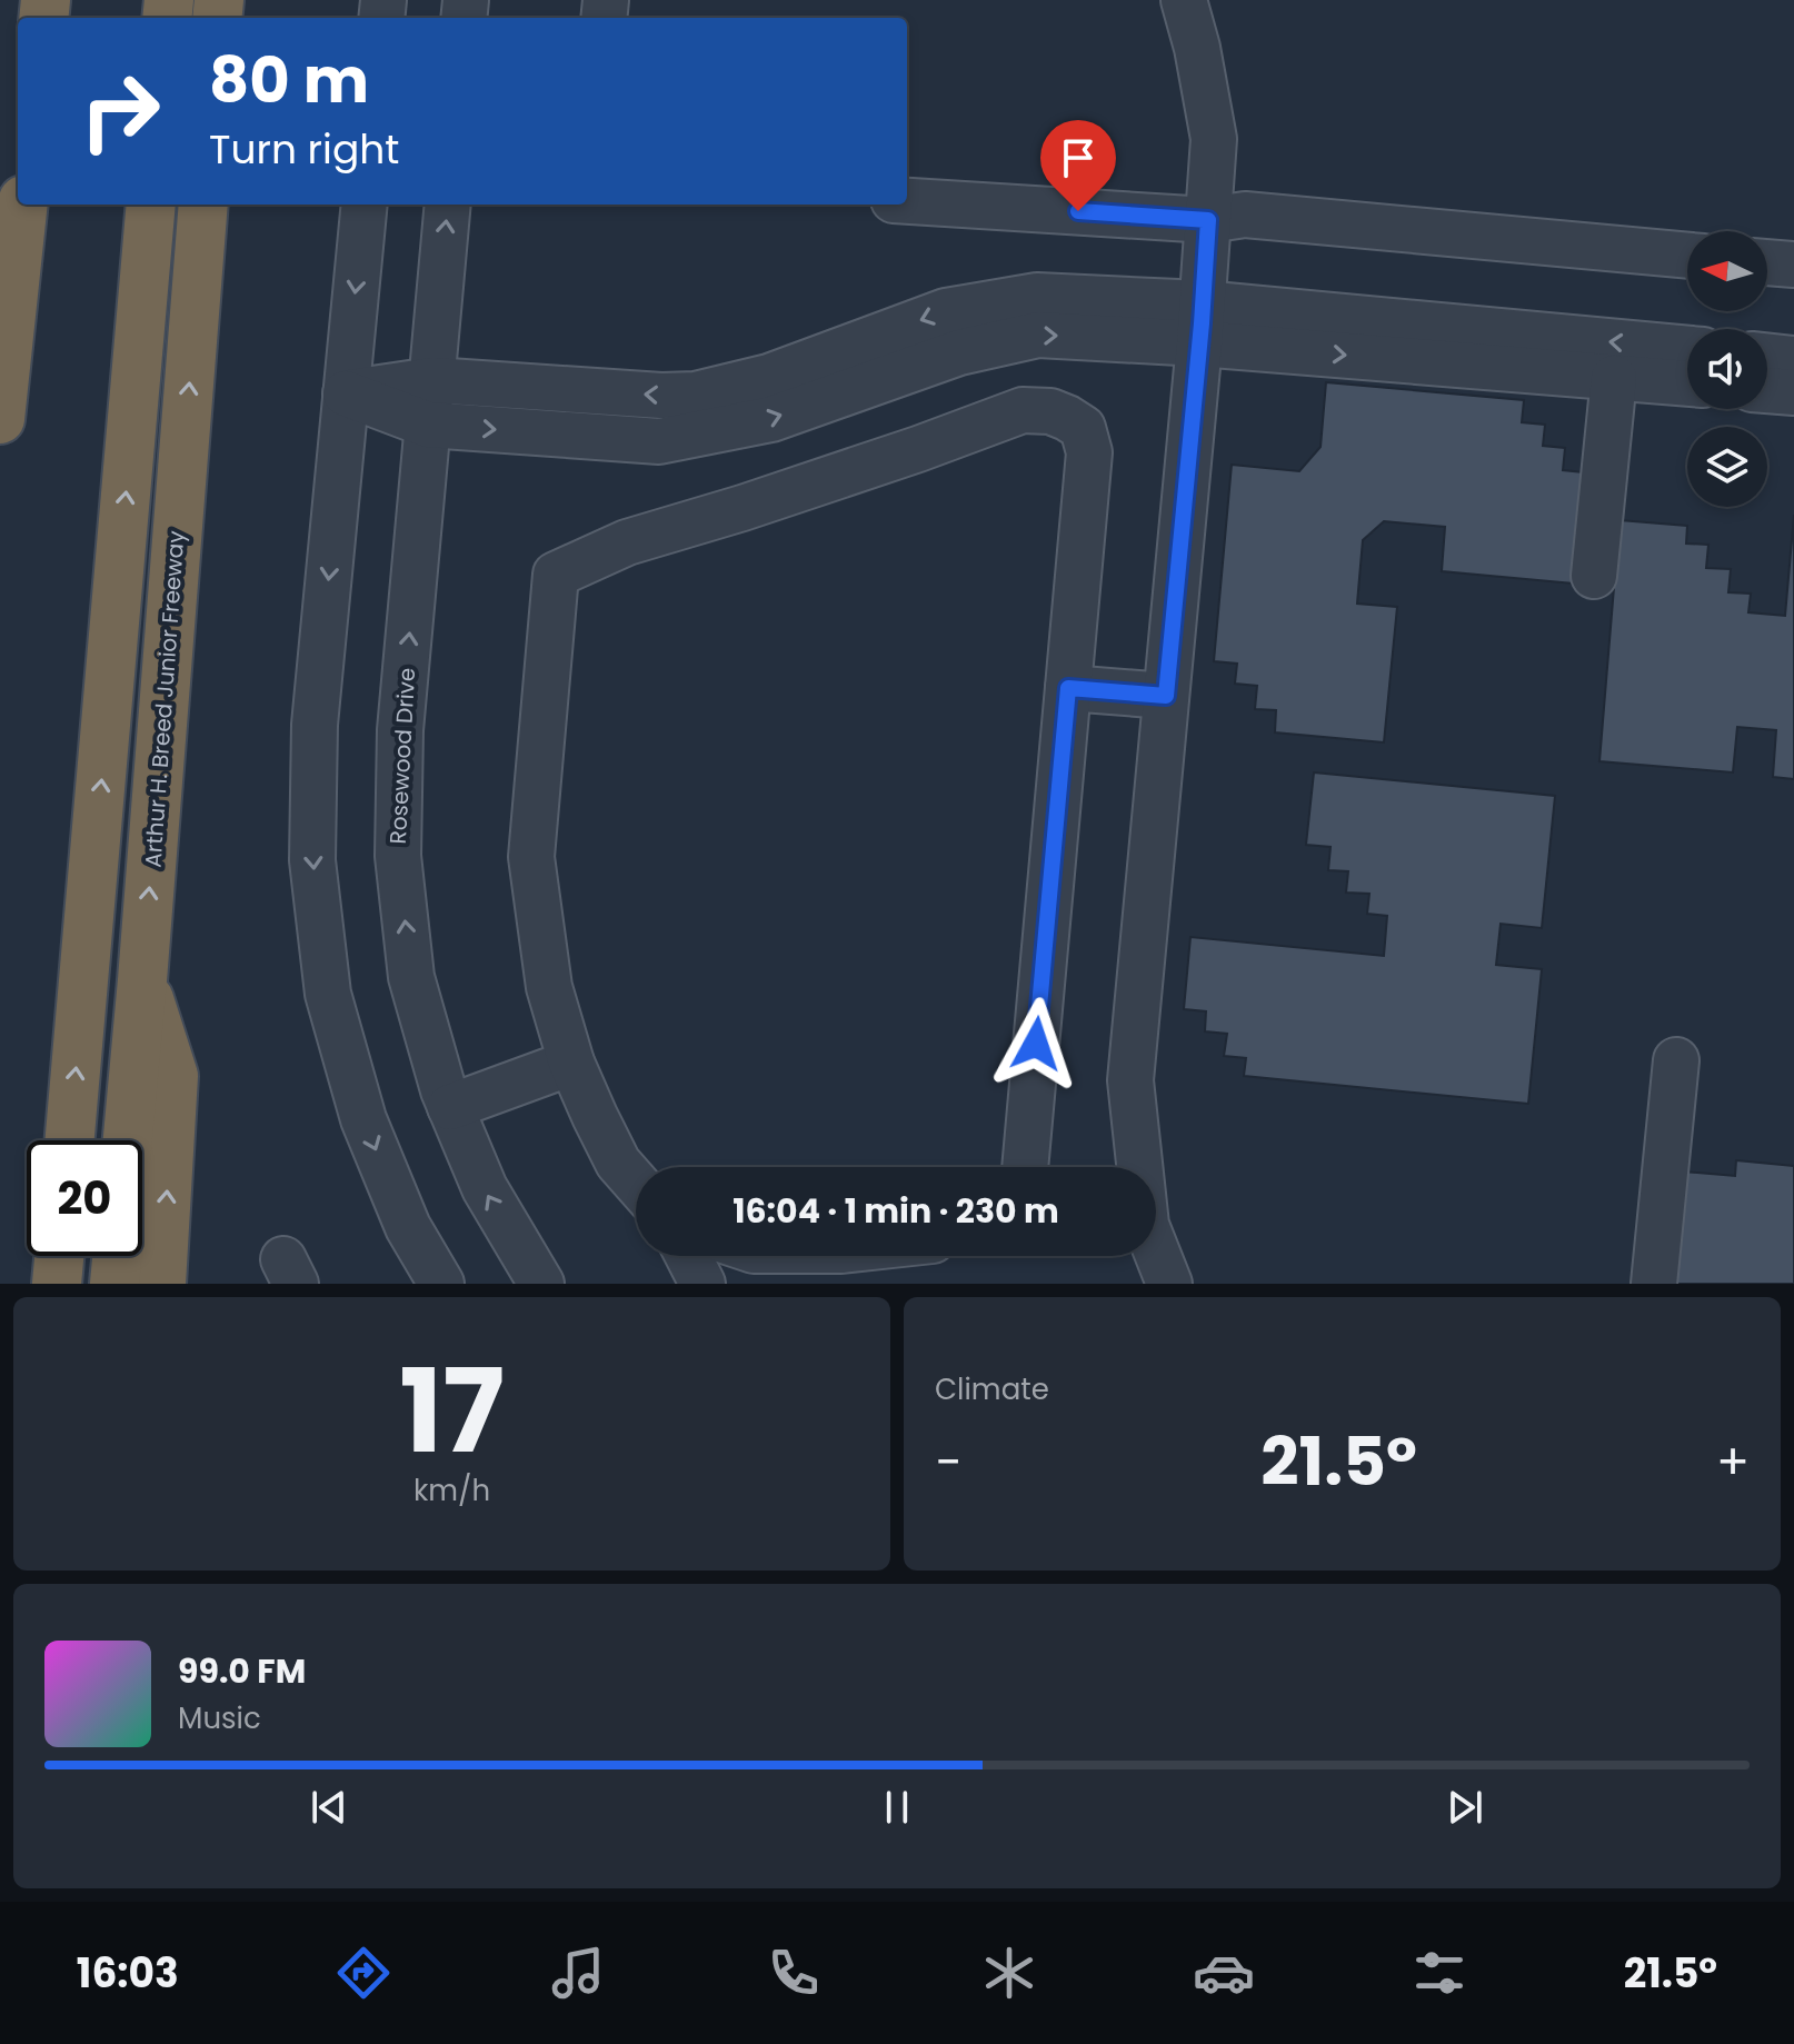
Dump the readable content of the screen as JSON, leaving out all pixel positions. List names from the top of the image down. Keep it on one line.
{"streets":{"highway":["Arthur H. Breed Junior Freeway"],"street":["Rosewood Drive"]},"north":"left","page":{"turn":["80 m","Turn right"],"limit":"20","trip":"16:04 · 1 min · 230 m","tile":[["17","km/h"],"Climate"],"heat":["−","21.5°","+"],"song":["99.0 FM","Music"],"tabs":["16:03","21.5°"]}}
